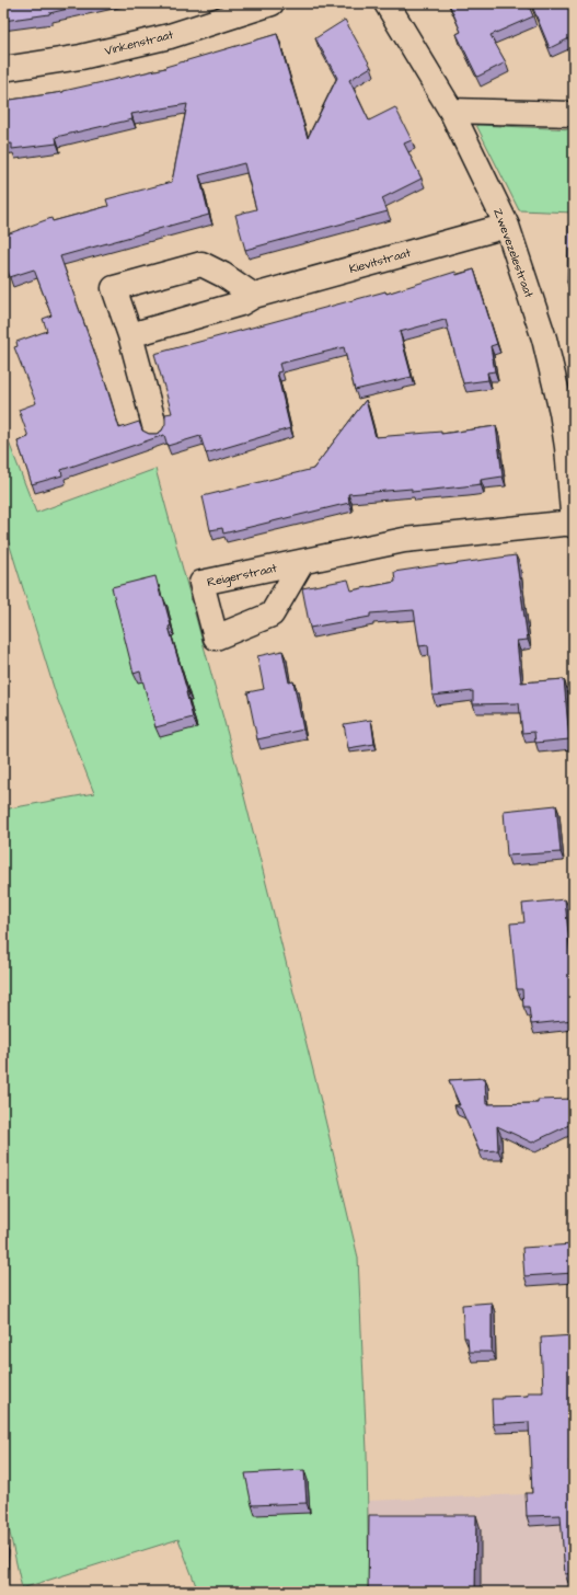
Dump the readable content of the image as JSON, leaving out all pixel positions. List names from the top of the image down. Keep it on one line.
{"streets":{"street":["Vinkenstraat","Zwevezelestraat","Kievitstraat"]},"crossings":[["Zwevezelestraat","Kievitstraat"]]}
